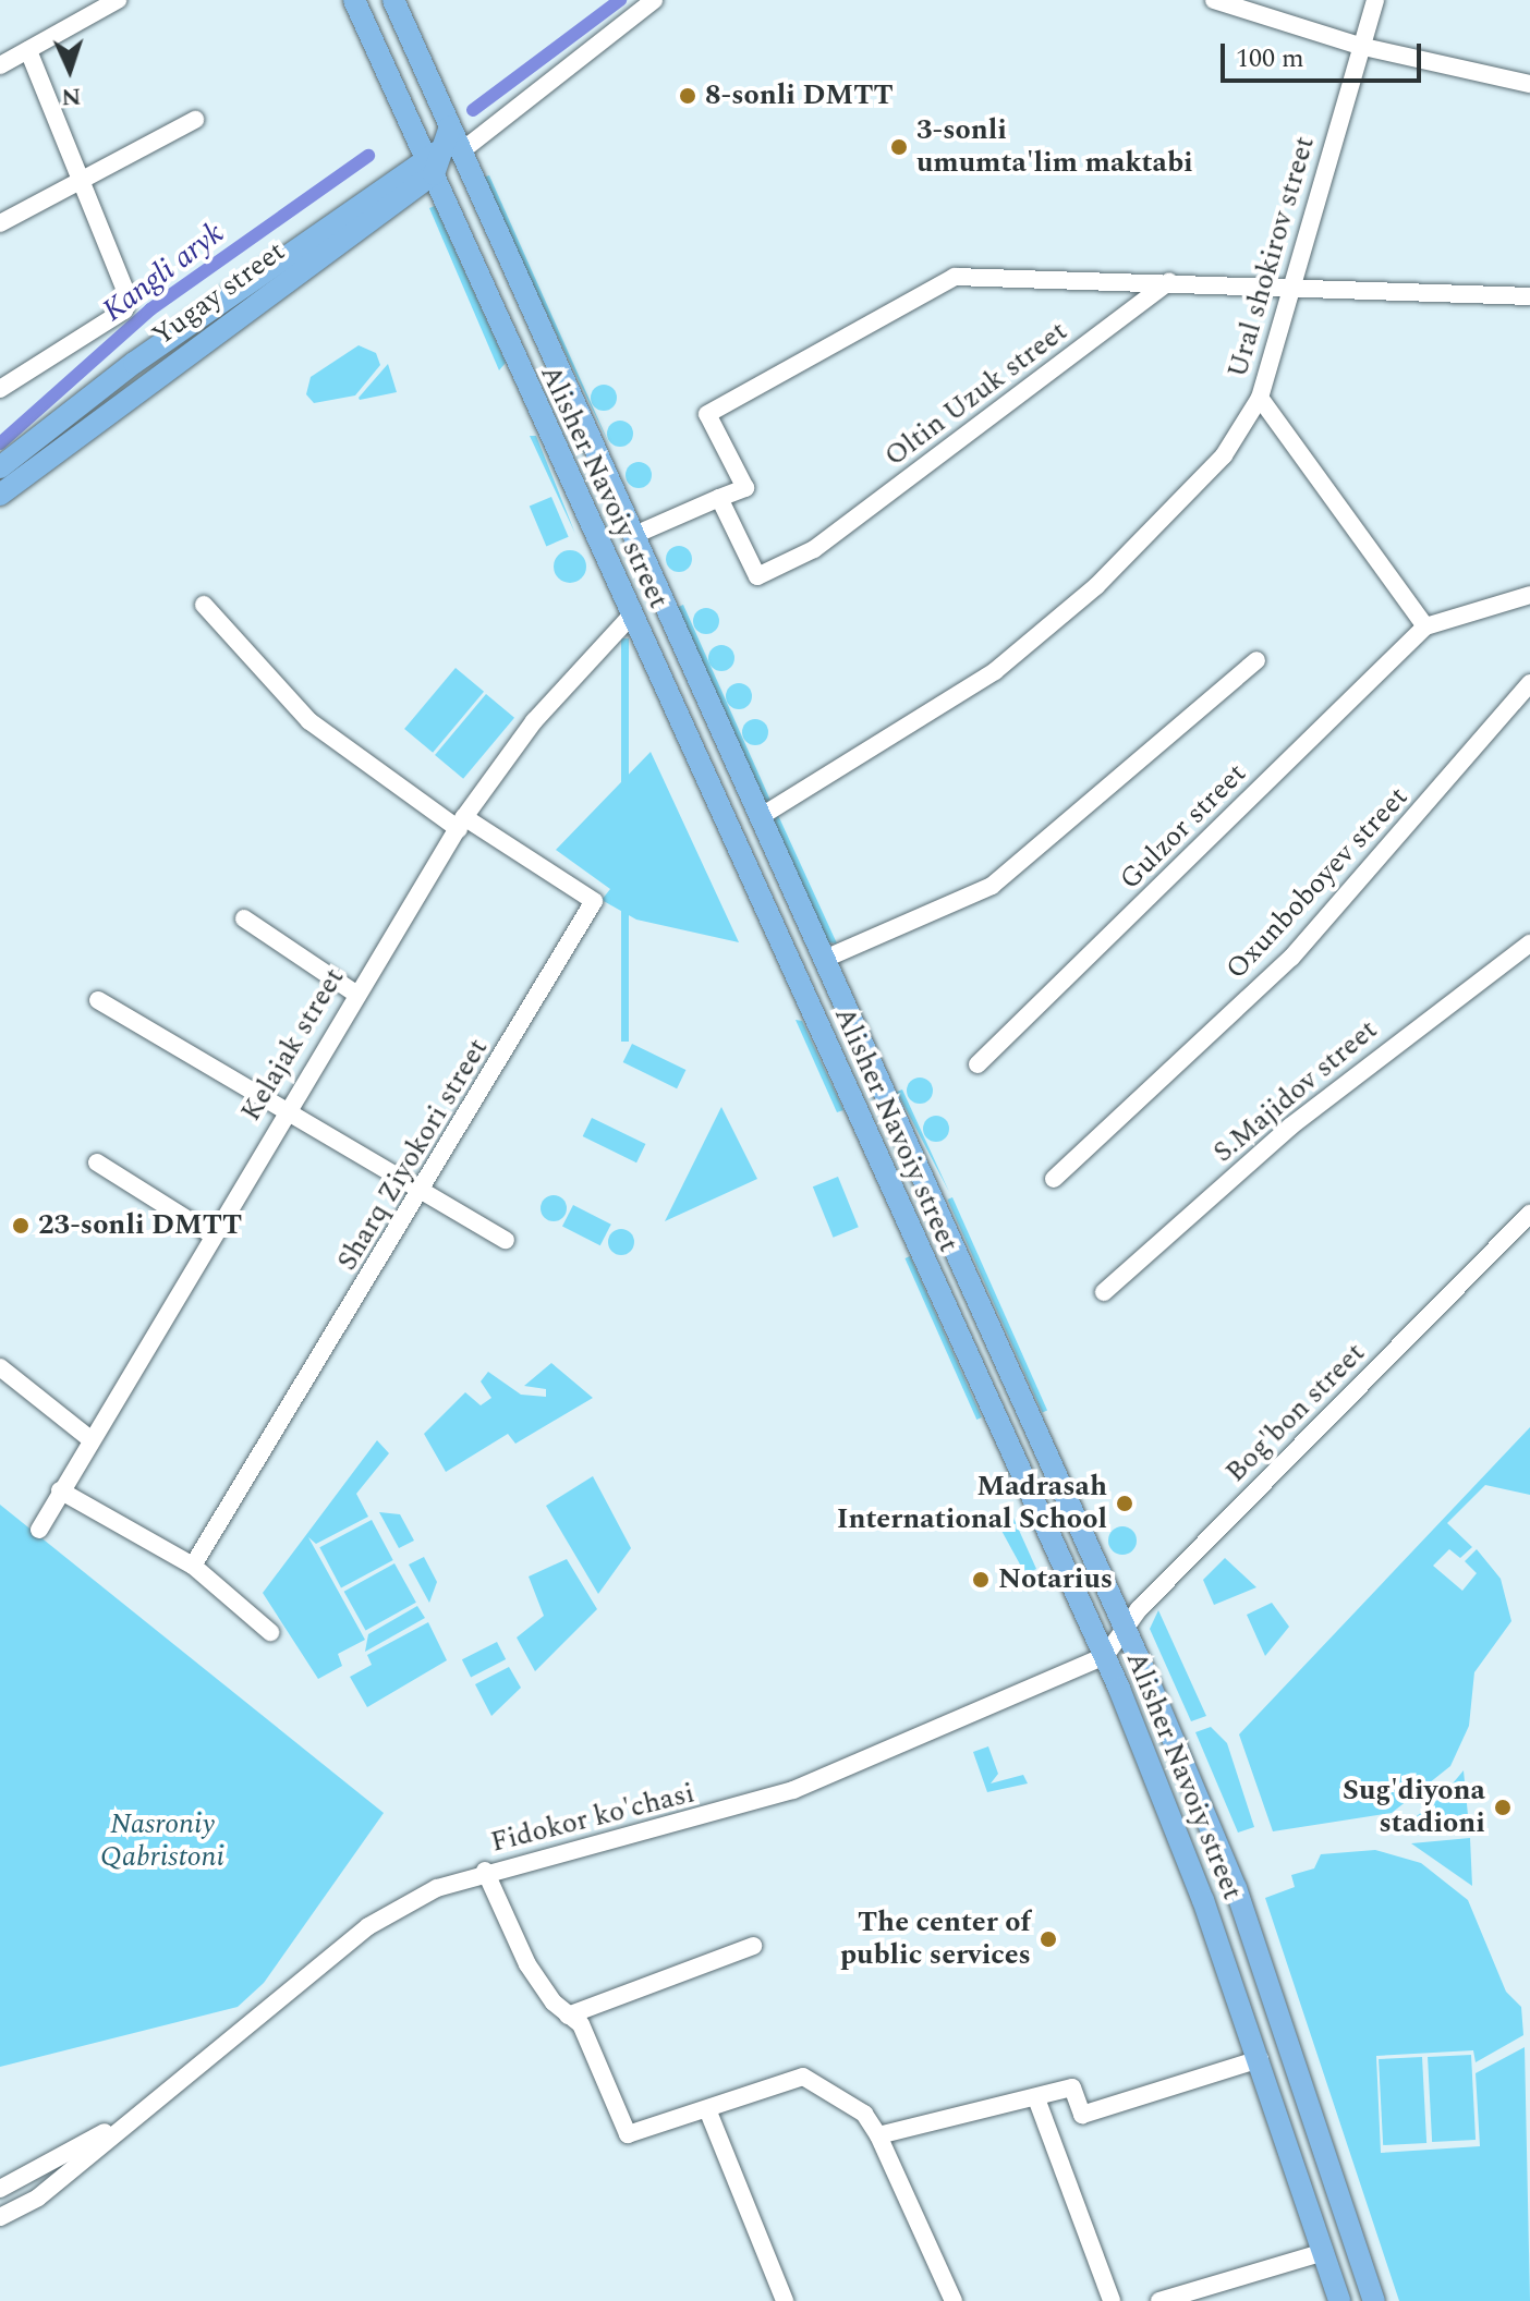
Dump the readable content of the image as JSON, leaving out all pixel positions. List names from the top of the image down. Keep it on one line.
{"streets":{"main road":["Yugay street","Alisher Navoiy street"],"street":["Ural shokirov street","Oltin Uzuk street","Gulzor street","Oxunboboyev street","Kelajak street","S.Majidov street","Sharq Ziyokori street","Bog'bon street","Fidokor ko'chasi"]},"crossings":[["Ural shokirov street","Alisher Navoiy street"],["Yugay street","Alisher Navoiy street"],["Alisher Navoiy street","Kelajak street"],["Alisher Navoiy street","Bog'bon street"],["Alisher Navoiy street","Fidokor ko'chasi"],["Kelajak street","Sharq Ziyokori street"],["Bog'bon street","Fidokor ko'chasi"]],"water":["Kangli aryk"],"parks":["Nasroniy Qabristoni"],"places":["8-sonli DMTT","3-sonli umumta'lim maktabi","23-sonli DMTT","Madrasah International School","Notarius","Sug'diyona stadioni","The center of public services"],"scale_bar":"100 m","north":"bottom"}
